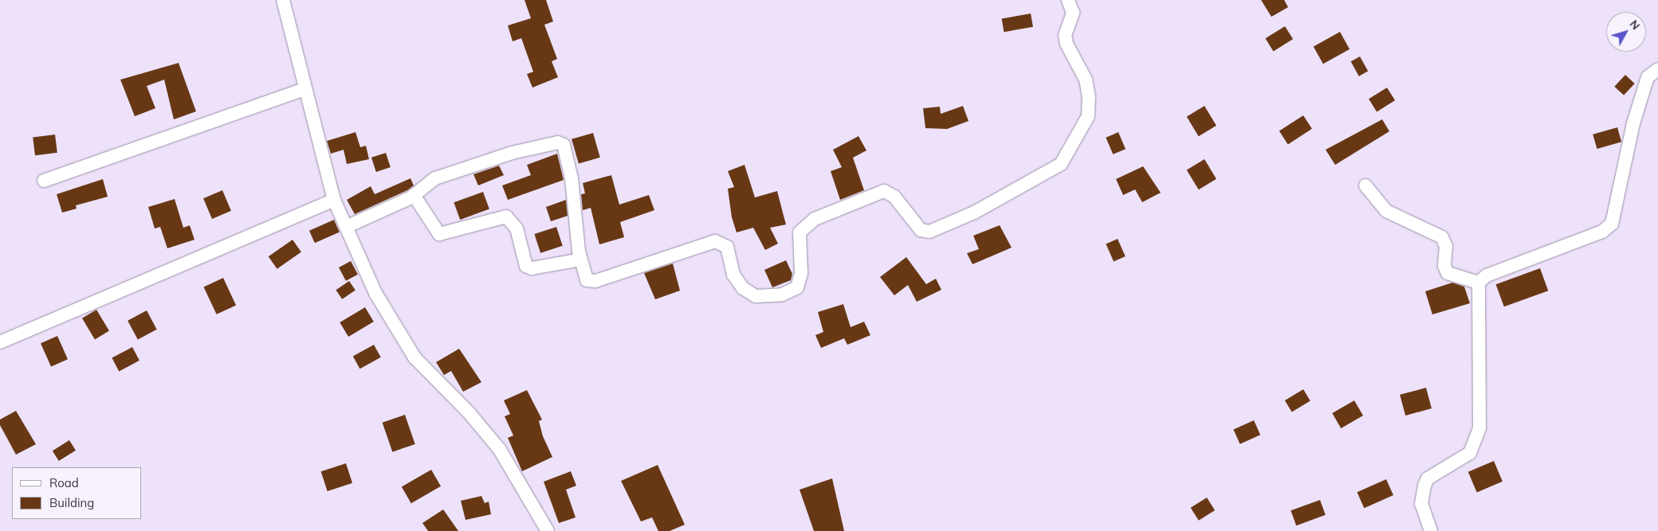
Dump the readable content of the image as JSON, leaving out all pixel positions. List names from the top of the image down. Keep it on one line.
{"legend":["Road","Building"],"north":"top right"}
